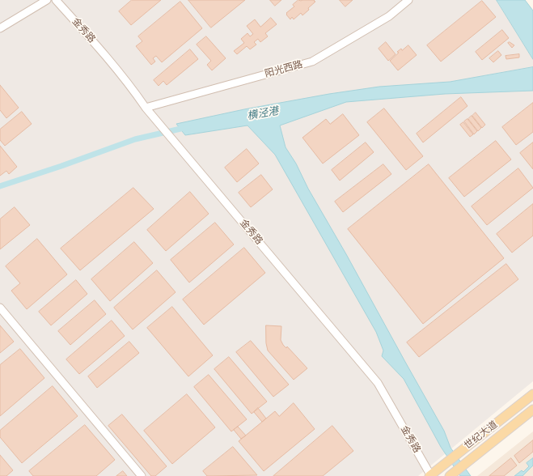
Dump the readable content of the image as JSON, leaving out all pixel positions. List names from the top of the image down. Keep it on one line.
{"streets":{"main road":["世纪大道"],"street":["金秀路","阳光西路"]},"crossings":[["金秀路","阳光西路"],["金秀路","世纪大道"]],"water":["横泾港"]}
